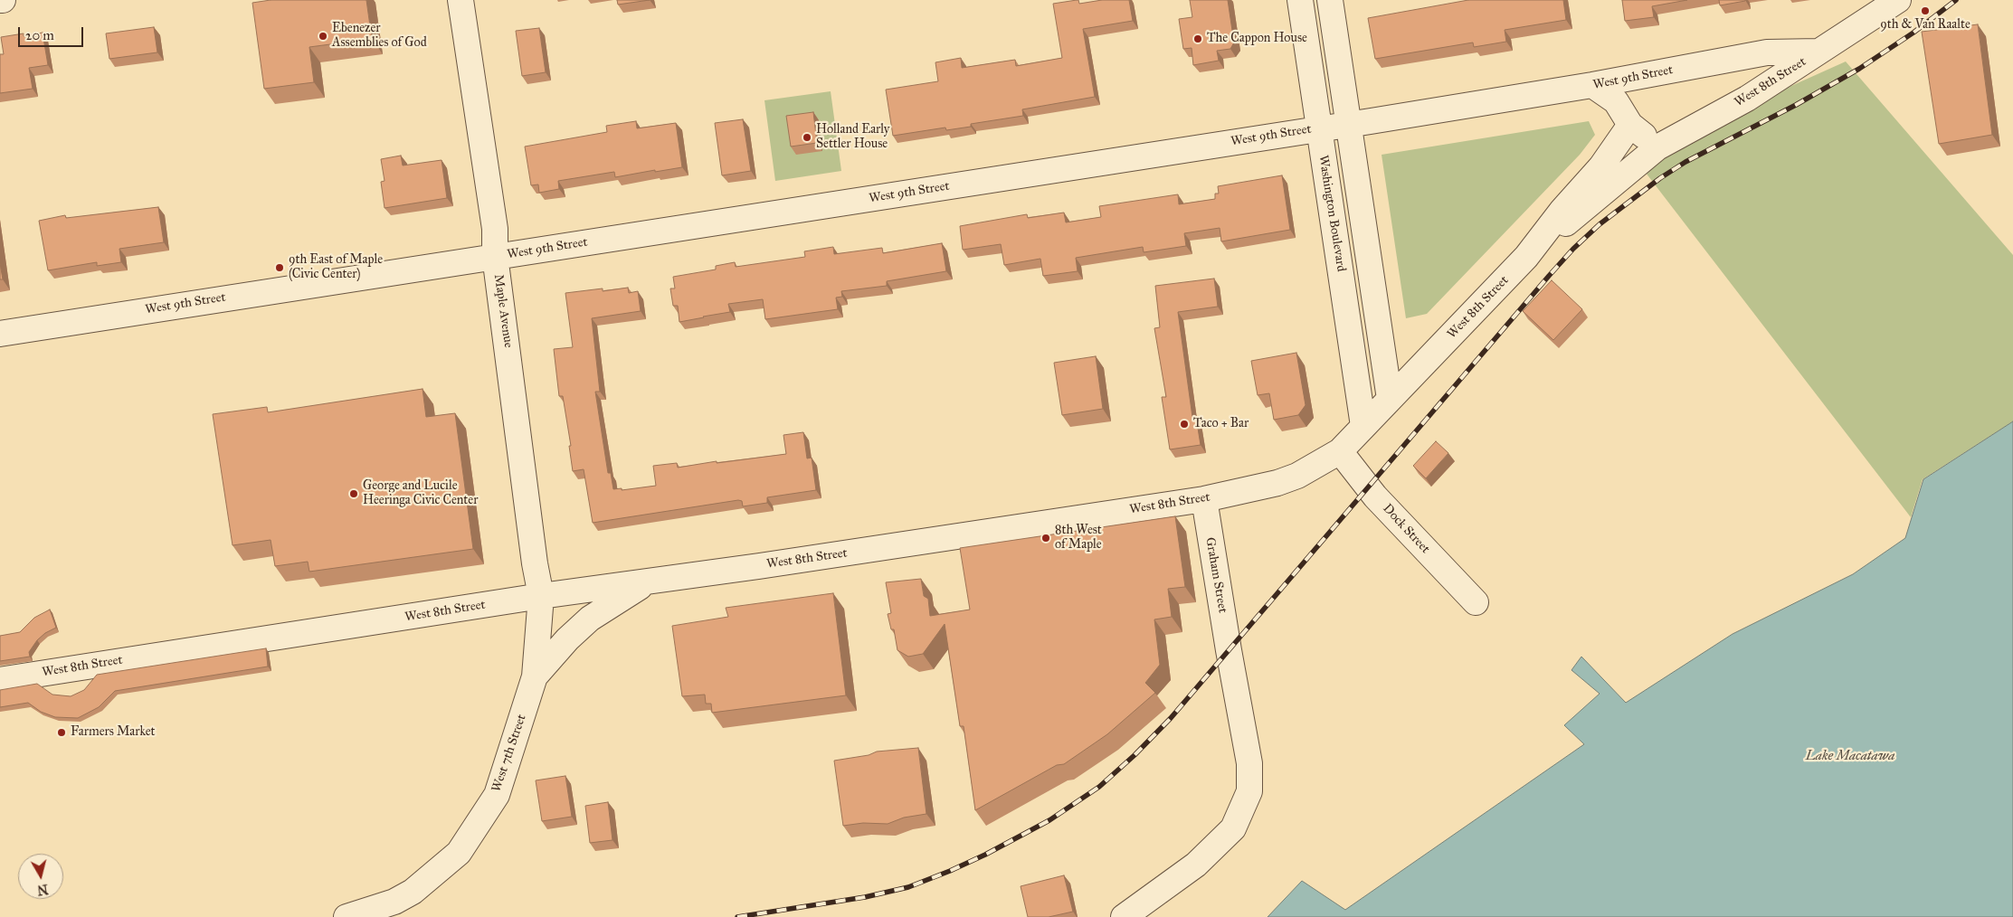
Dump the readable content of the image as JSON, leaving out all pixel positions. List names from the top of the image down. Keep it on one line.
{"streets":{"street":["West 9th Street","West 8th Street","Washington Boulevard","Maple Avenue","Dock Street","Graham Street","West 7th Street"]},"crossings":[["West 9th Street","West 8th Street"],["West 9th Street","Washington Boulevard"],["West 9th Street","Maple Avenue"],["West 8th Street","Washington Boulevard"],["West 8th Street","Maple Avenue"],["West 8th Street","Dock Street"],["West 8th Street","Graham Street"],["West 8th Street","West 7th Street"],["Maple Avenue","West 7th Street"]],"water":["Lake Macatawa"],"places":["9th & Van Raalte","Ebenezer Assemblies of God","The Cappon House","Holland Early Settler House","9th East of Maple (Civic Center)","Taco + Bar","George and Lucile Heeringa Civic Center","8th West of Maple","Farmers Market"],"scale_bar":"20 m","north":"bottom"}
